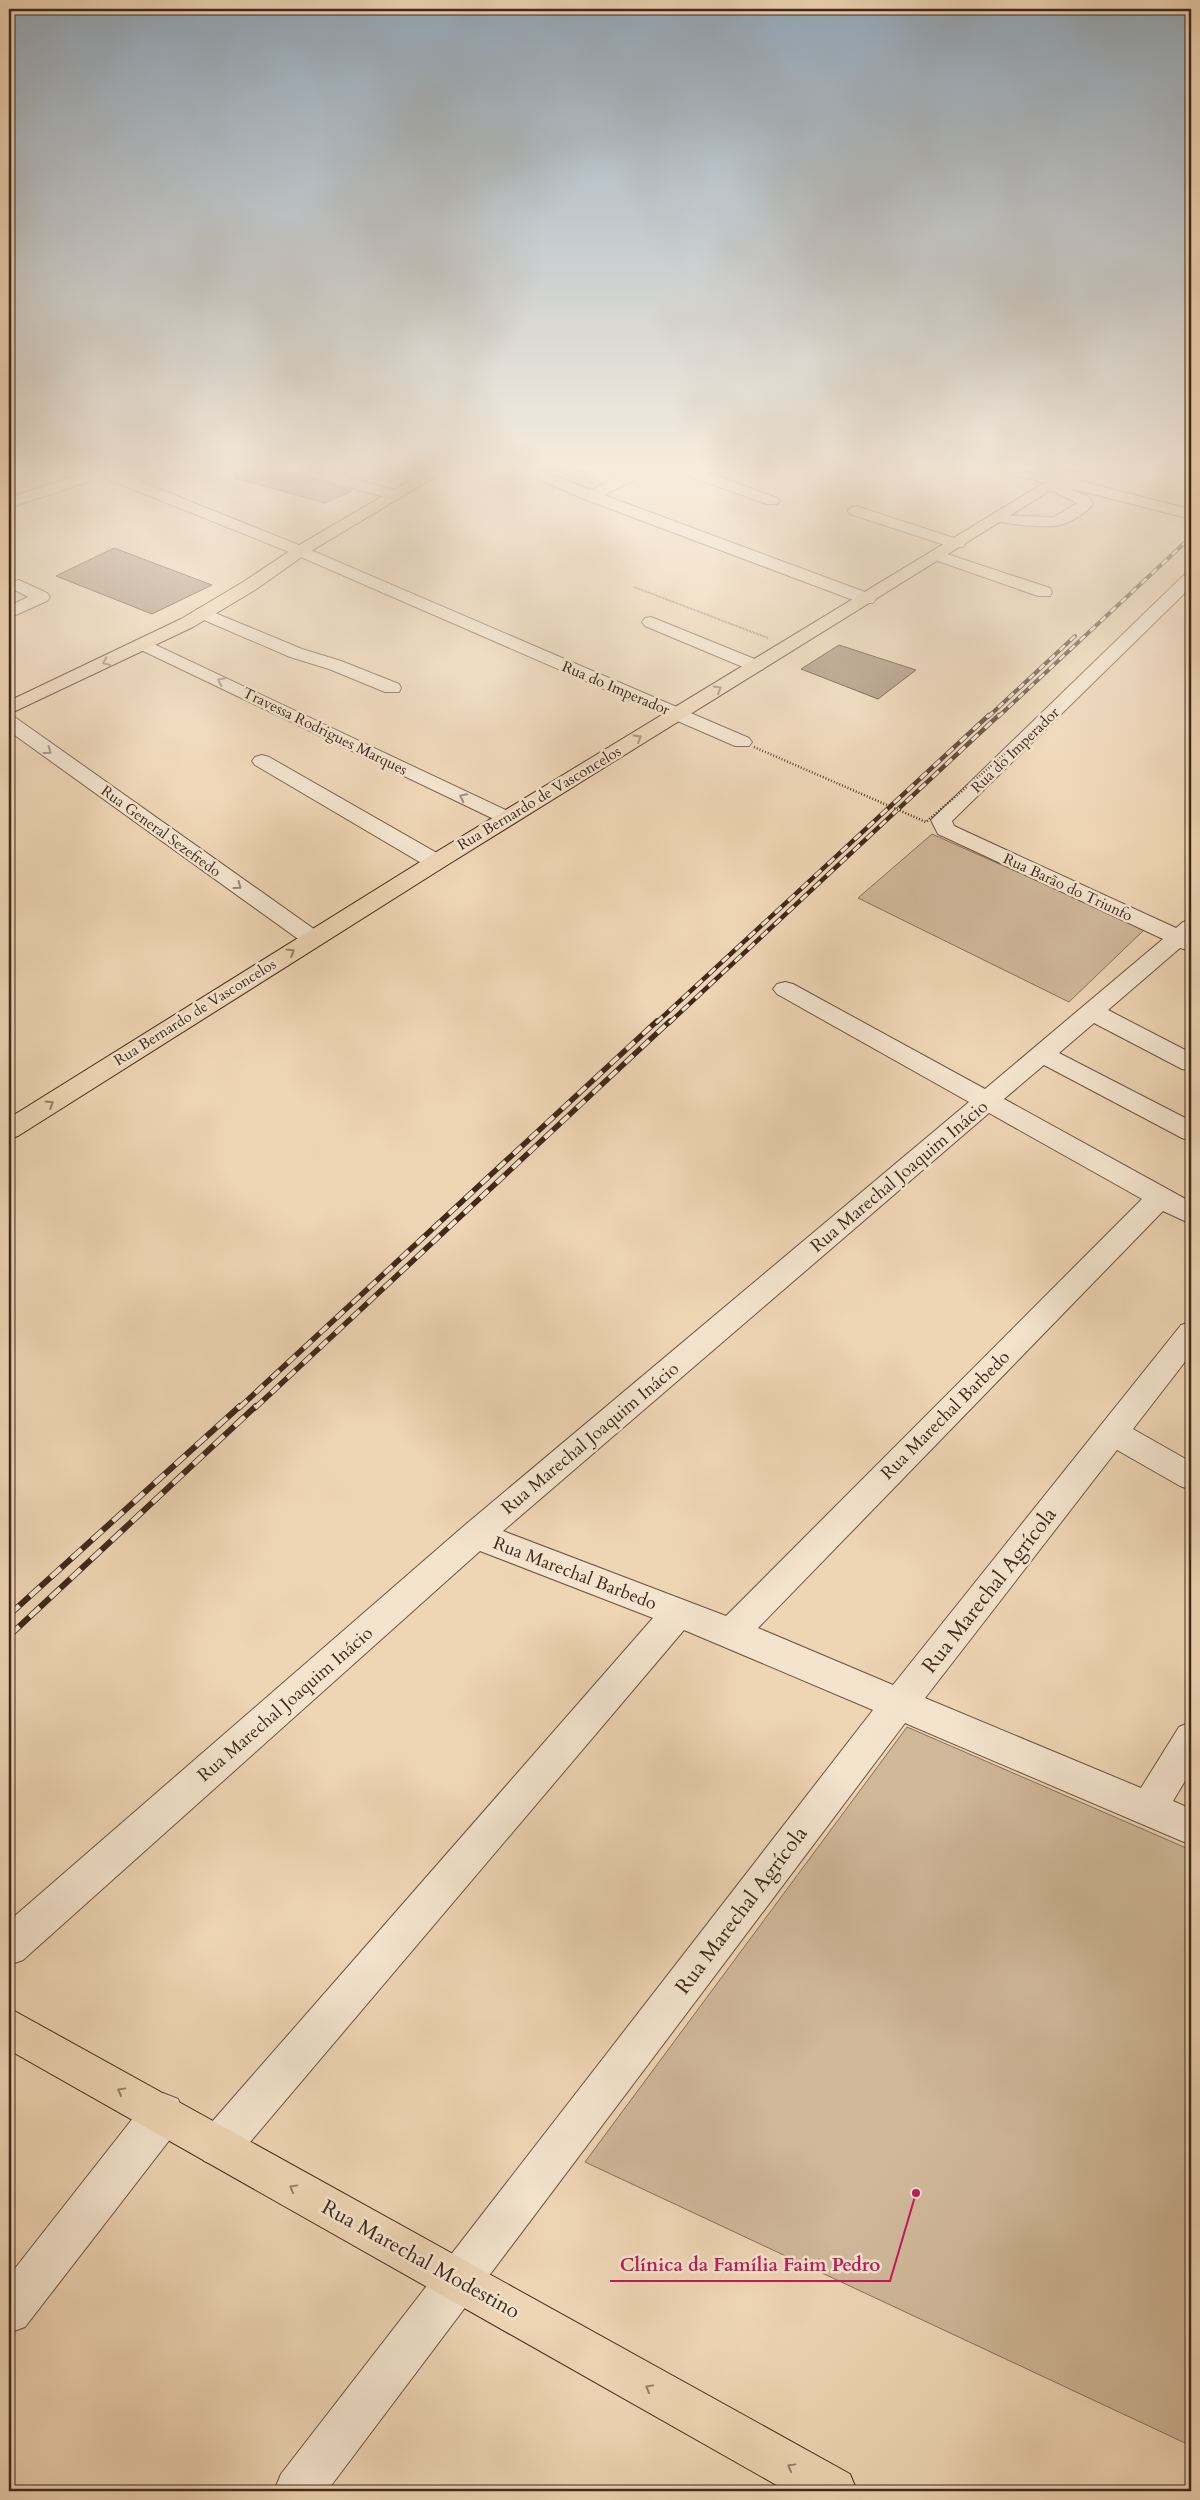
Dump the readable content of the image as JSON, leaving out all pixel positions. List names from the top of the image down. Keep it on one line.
{"streets":{"main road":["Rua Bernardo de Vasconcelos","Rua Marechal Modestino"],"street":["Rua do Imperador","Travessa Rodrigues Marques","Rua General Sezefredo","Rua Barão do Triunfo","Rua Marechal Joaquim Inácio","Rua Marechal Barbedo","Rua Marechal Agrícola"]},"crossings":[["Rua do Imperador","Rua Bernardo de Vasconcelos"],["Rua do Imperador","Rua Barão do Triunfo"],["Travessa Rodrigues Marques","Rua Bernardo de Vasconcelos"],["Rua Bernardo de Vasconcelos","Rua General Sezefredo"],["Rua Barão do Triunfo","Rua Marechal Joaquim Inácio"],["Rua Marechal Joaquim Inácio","Rua Marechal Barbedo"],["Rua Marechal Barbedo","Rua Marechal Agrícola"],["Rua Marechal Agrícola","Rua Marechal Modestino"]],"one_way":["Rua Bernardo de Vasconcelos","Rua Marechal Modestino"],"places":["Clínica da Família Faim Pedro"]}
